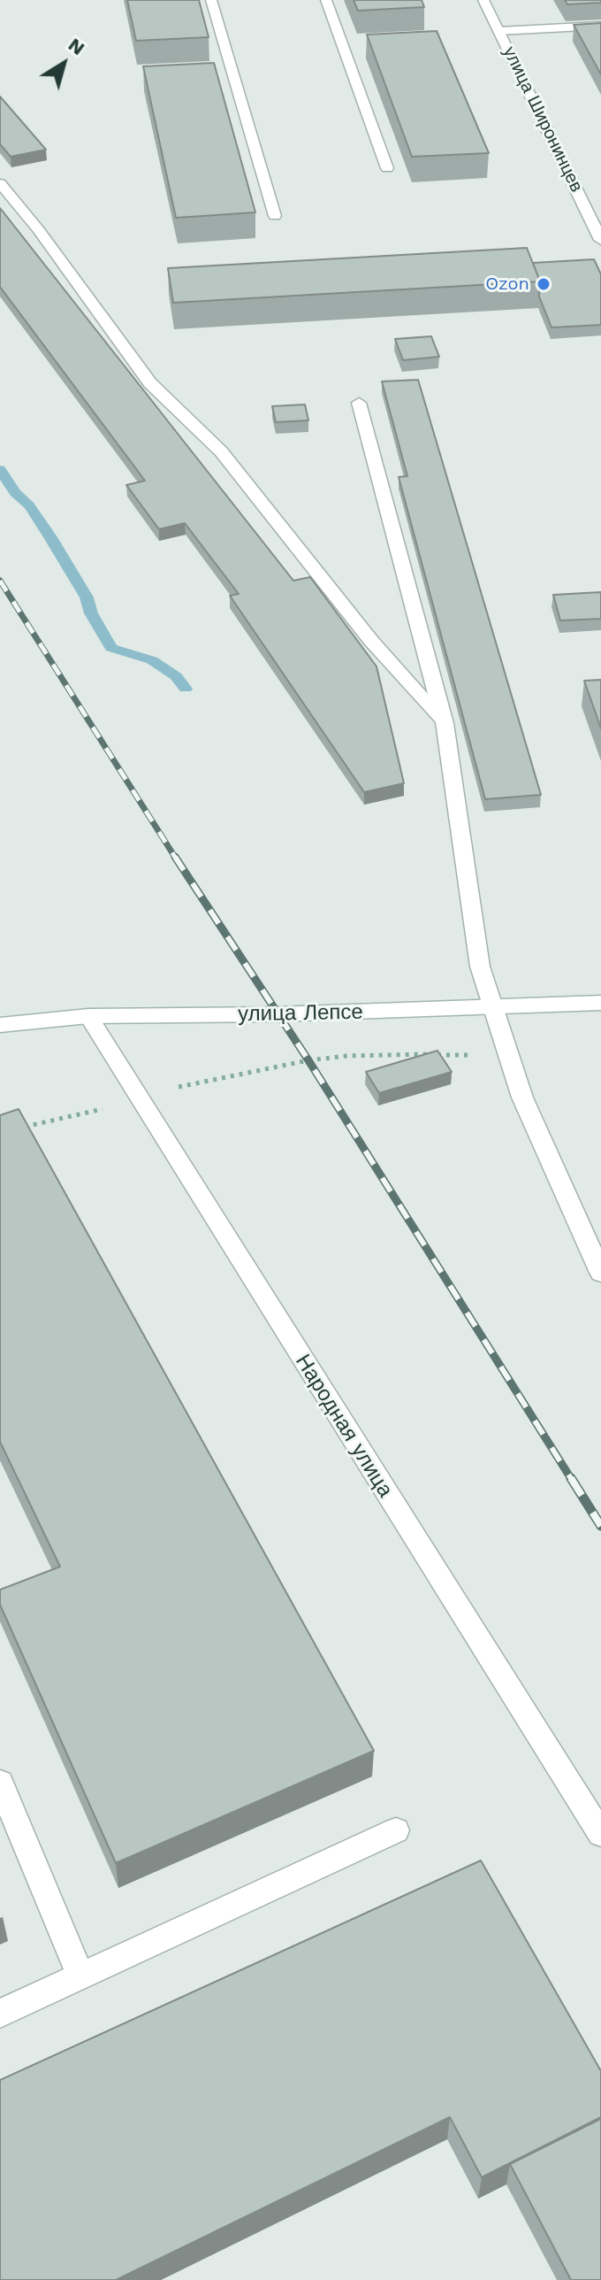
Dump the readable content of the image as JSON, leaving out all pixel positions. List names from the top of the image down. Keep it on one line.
{"streets":{"street":["улица Широнинцев","улица Лепсе","Народная улица"]},"crossings":[["улица Лепсе","Народная улица"]],"places":["Ozon"],"north":"top right"}
